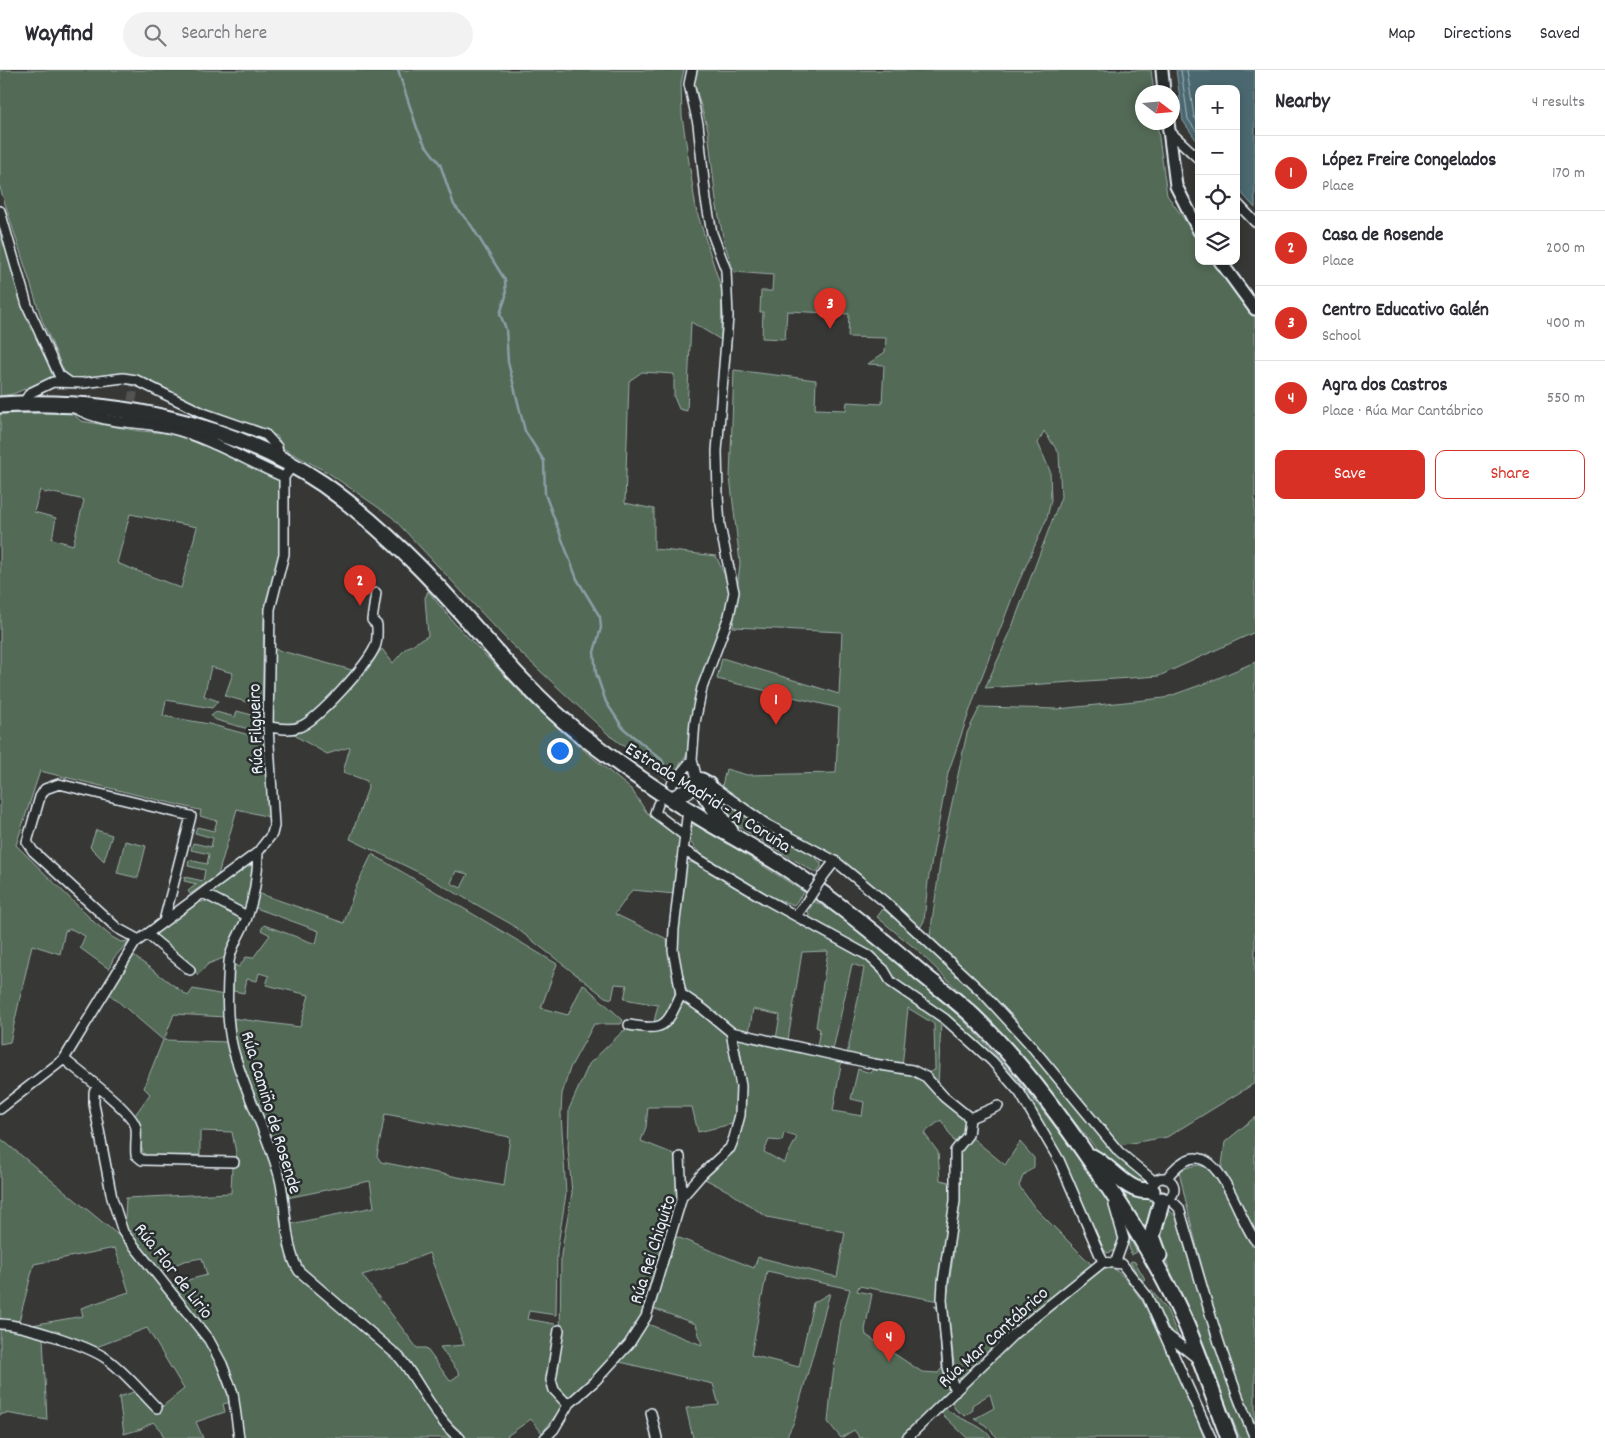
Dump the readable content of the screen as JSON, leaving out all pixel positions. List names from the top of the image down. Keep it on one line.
{"streets":{"highway":["Estrada Madrid - A Coruña"],"street":["Rúa Filgueiro","Rúa Camiño de Rosende","Rúa Rei Chiquito","Rúa Flor de Lirio","Rúa Mar Cantábrico"]},"crossings":[["Rúa Filgueiro","Estrada Madrid - A Coruña"],["Rúa Filgueiro","Rúa Camiño de Rosende"]],"north":"right","page":{"header":"Wayfind","search":"Search here","nav":["Map","Directions","Saved"],"heading":["Nearby","4 results"],"map_buttons":["+","−"],"list":[{"mark":"1","name":"López Freire Congelados","note":"Place","value":"170 m"},{"mark":"2","name":"Casa de Rosende","note":"Place","value":"200 m"},{"mark":"3","name":"Centro Educativo Galén","note":"School","value":"400 m"},{"mark":"4","name":"Agra dos Castros","note":"Place · Rúa Mar Cantábrico","value":"550 m"}],"pins":["3","2","1","4"],"buttons":["Save","Share"]}}
